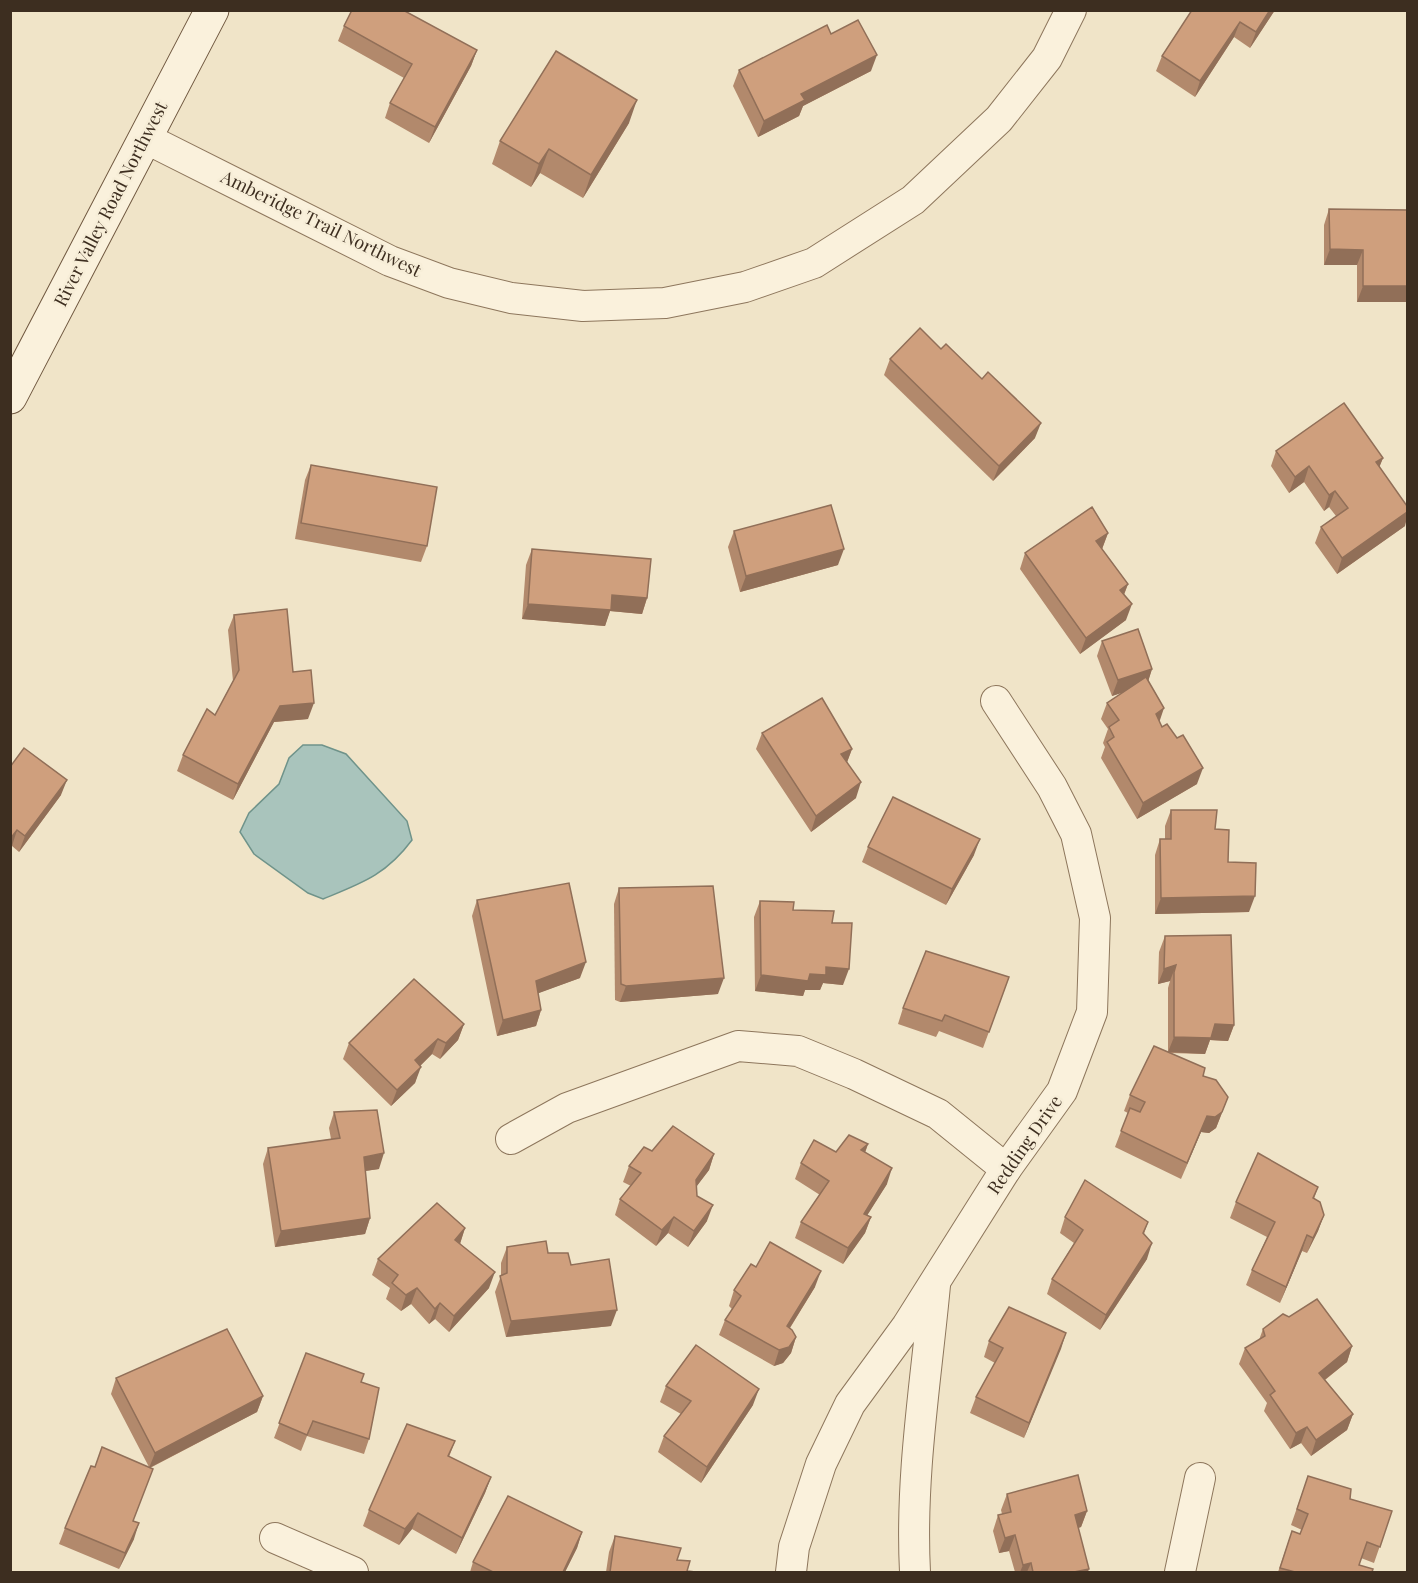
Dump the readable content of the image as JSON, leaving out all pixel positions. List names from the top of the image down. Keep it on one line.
{"streets":{"street":["River Valley Road Northwest","Amberidge Trail Northwest","Redding Drive"]},"crossings":[["River Valley Road Northwest","Amberidge Trail Northwest"]]}
